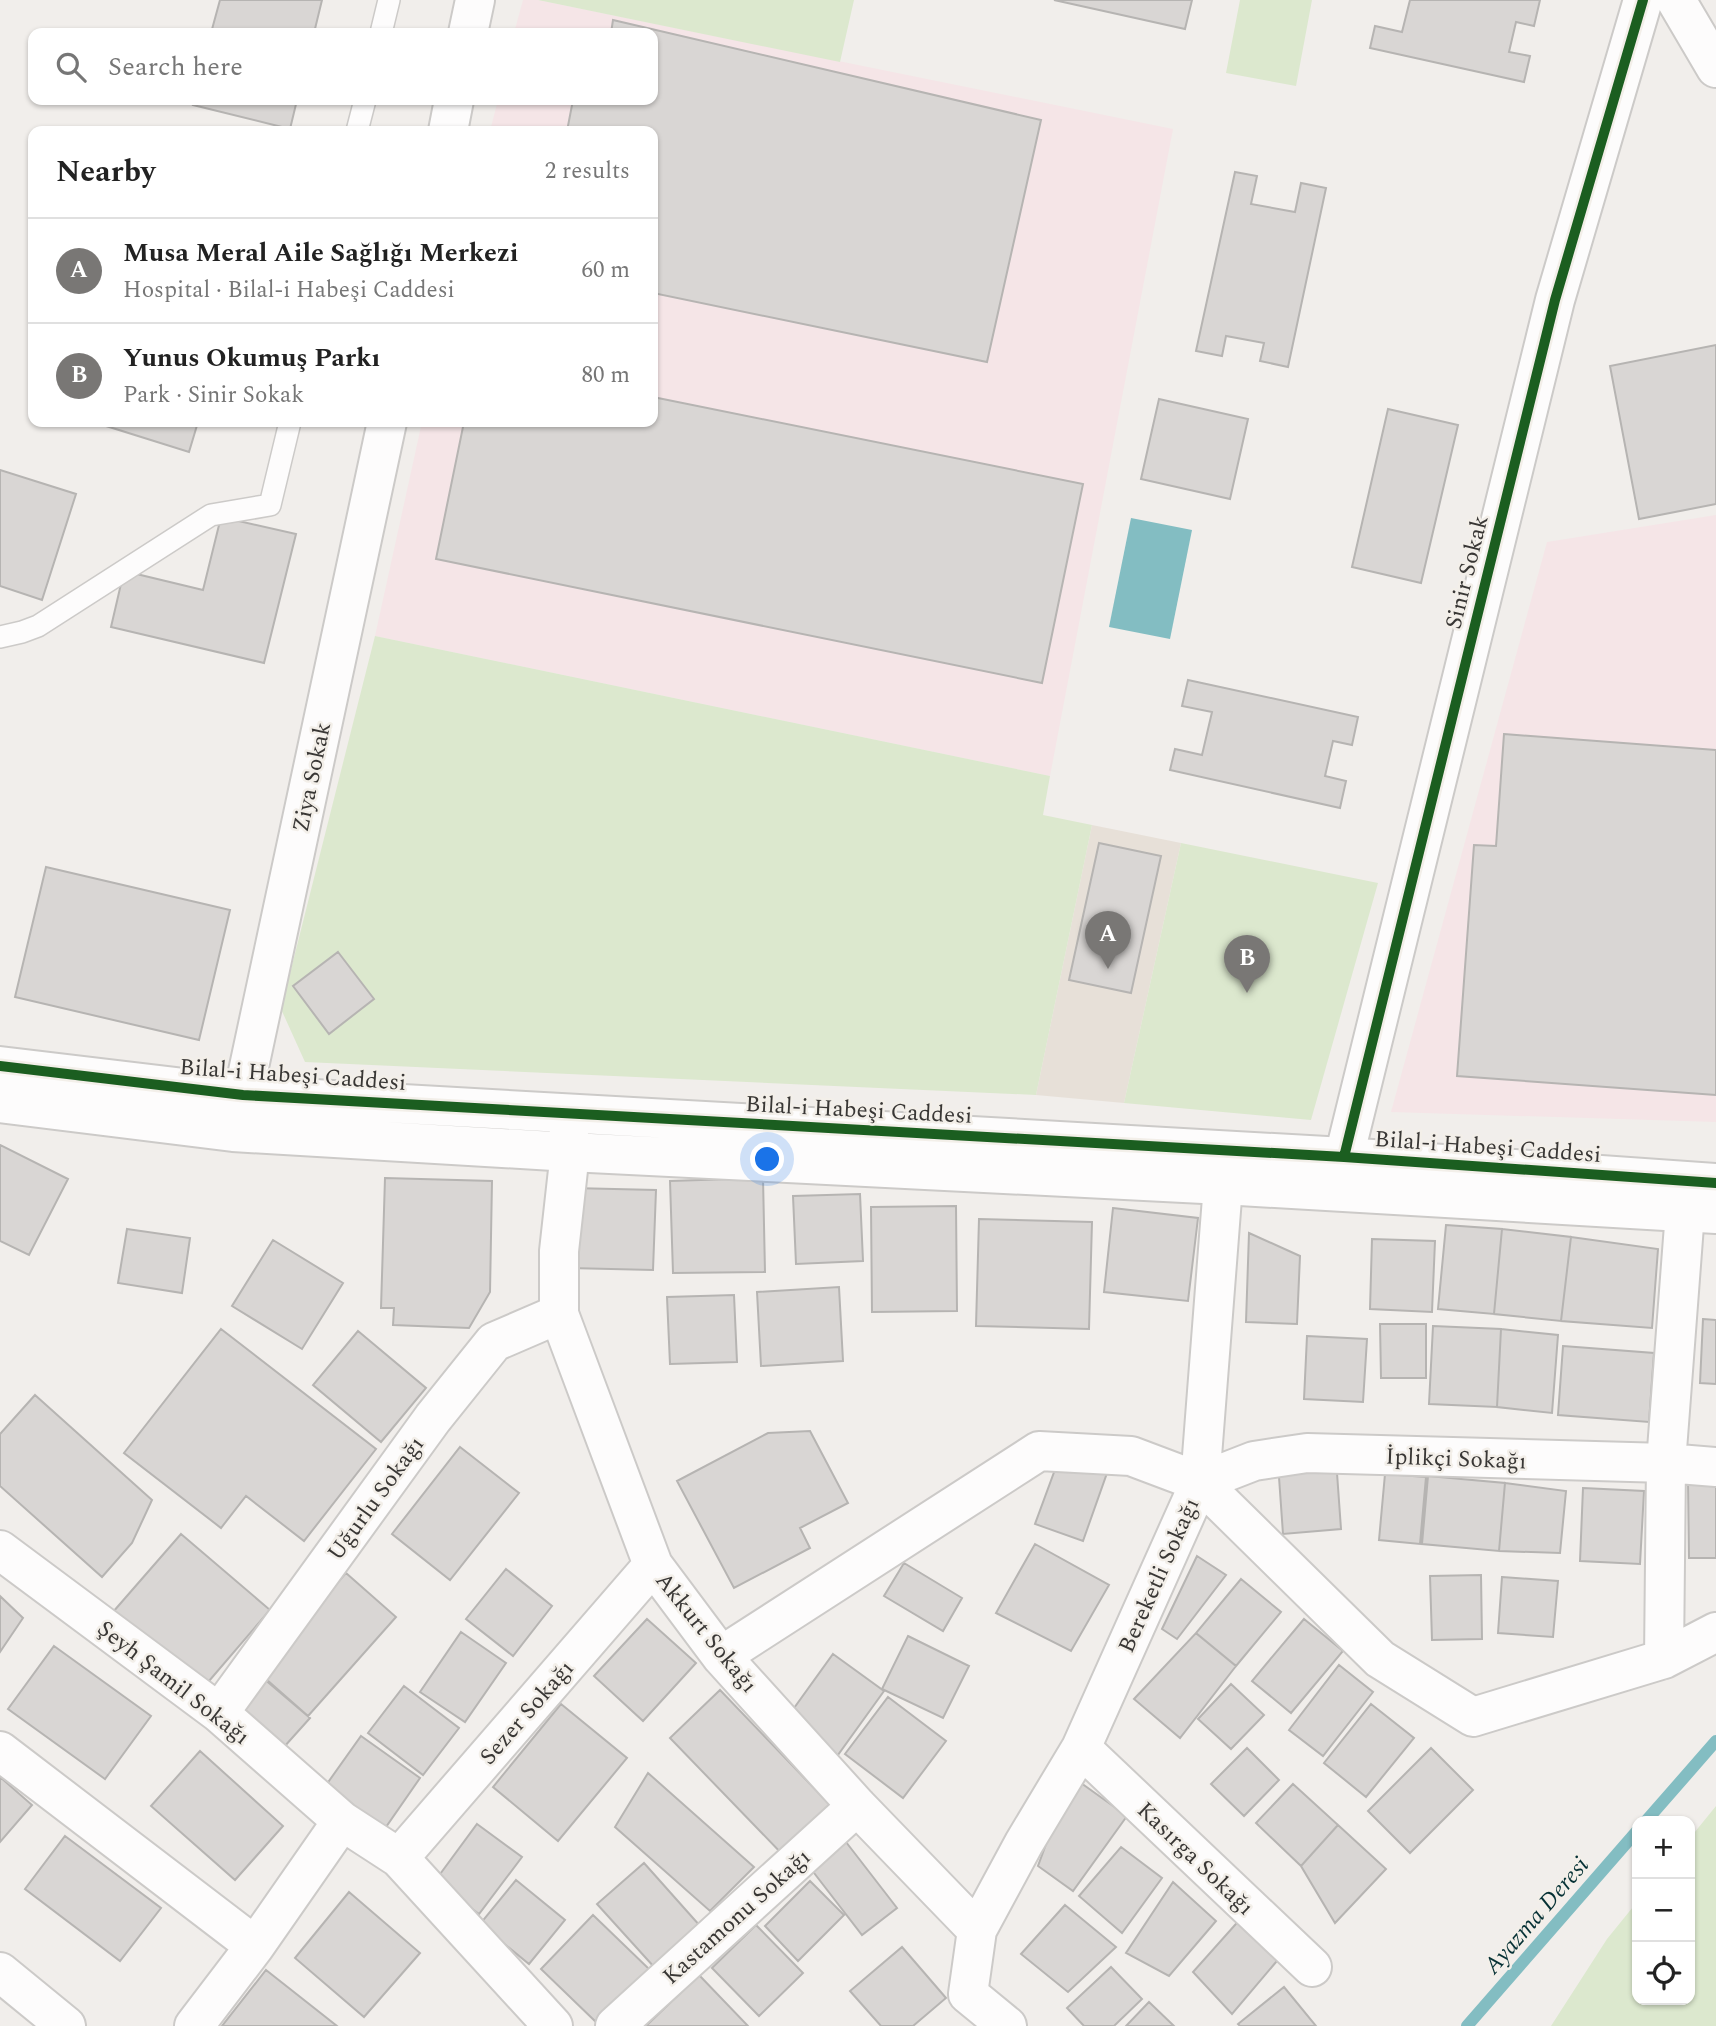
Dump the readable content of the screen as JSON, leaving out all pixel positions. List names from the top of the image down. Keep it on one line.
{"streets":{"street":["Sinir Sokak","Ziya Sokak","Bilal-i Habeşi Caddesi","İplikçi Sokağı","Uğurlu Sokağı","Bereketli Sokağı","Akkurt Sokağı","Şeyh Şamil Sokağı","Sezer Sokağı","Kasırga Sokağı","Kastamonu Sokağı"]},"crossings":[["Sinir Sokak","Bilal-i Habeşi Caddesi"],["Ziya Sokak","Bilal-i Habeşi Caddesi"],["İplikçi Sokağı","Bereketli Sokağı"],["Uğurlu Sokağı","Akkurt Sokağı"],["Uğurlu Sokağı","Şeyh Şamil Sokağı"],["Bereketli Sokağı","Akkurt Sokağı"],["Bereketli Sokağı","Kasırga Sokağı"],["Akkurt Sokağı","Sezer Sokağı"],["Akkurt Sokağı","Kastamonu Sokağı"],["Şeyh Şamil Sokağı","Sezer Sokağı"]],"water":["Ayazma Deresi"],"page":{"search":"Search here","heading":["Nearby","2 results"],"list":[{"mark":"A","name":"Musa Meral Aile Sağlığı Merkezi","note":"Hospital · Bilal-i Habeşi Caddesi","value":"60 m"},{"mark":"B","name":"Yunus Okumuş Parkı","note":"Park · Sinir Sokak","value":"80 m"}],"pins":["A","B"],"map_buttons":["+","−"]}}
